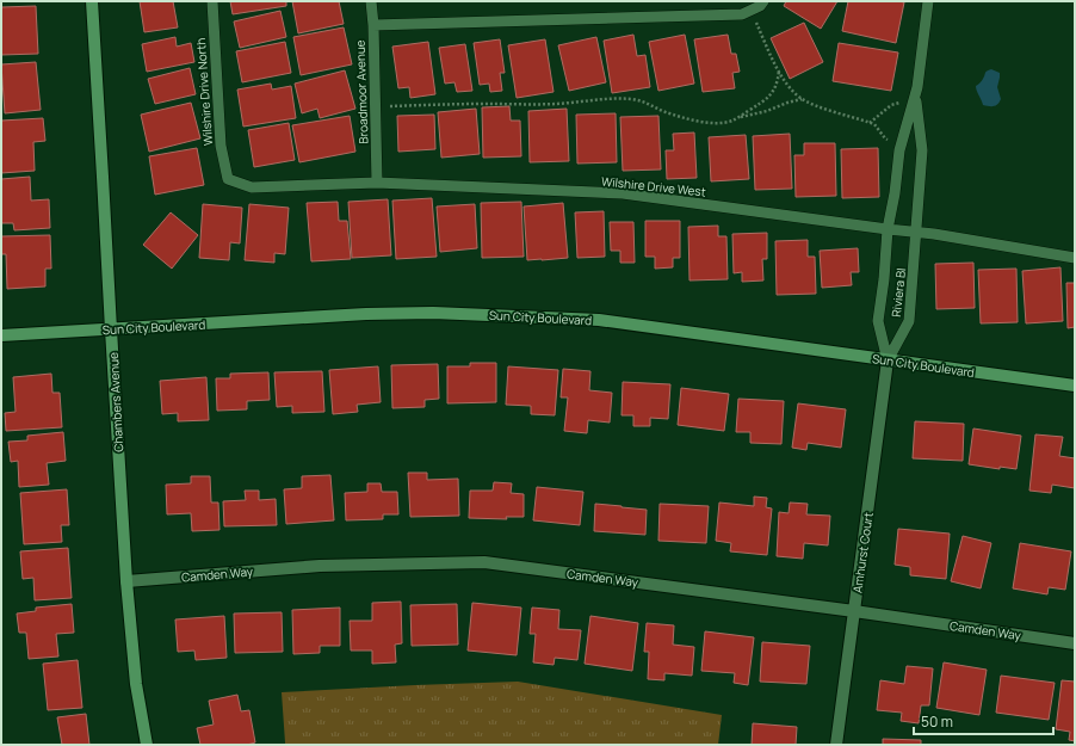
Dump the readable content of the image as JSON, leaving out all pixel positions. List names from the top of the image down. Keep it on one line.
{"streets":{"street":["Sun City Boulevard","Chambers Avenue","Amhurst Court","Camden Way"],"lane":["Wilshire Drive North","Broadmoor Avenue","Wilshire Drive West","Riviera Bl"]},"crossings":[["Wilshire Drive North","Wilshire Drive West"],["Broadmoor Avenue","Wilshire Drive West"],["Wilshire Drive West","Riviera Bl"],["Riviera Bl","Sun City Boulevard"],["Riviera Bl","Amhurst Court"],["Sun City Boulevard","Chambers Avenue"],["Sun City Boulevard","Amhurst Court"],["Chambers Avenue","Camden Way"],["Amhurst Court","Camden Way"]],"scale_bar":"50 m"}
